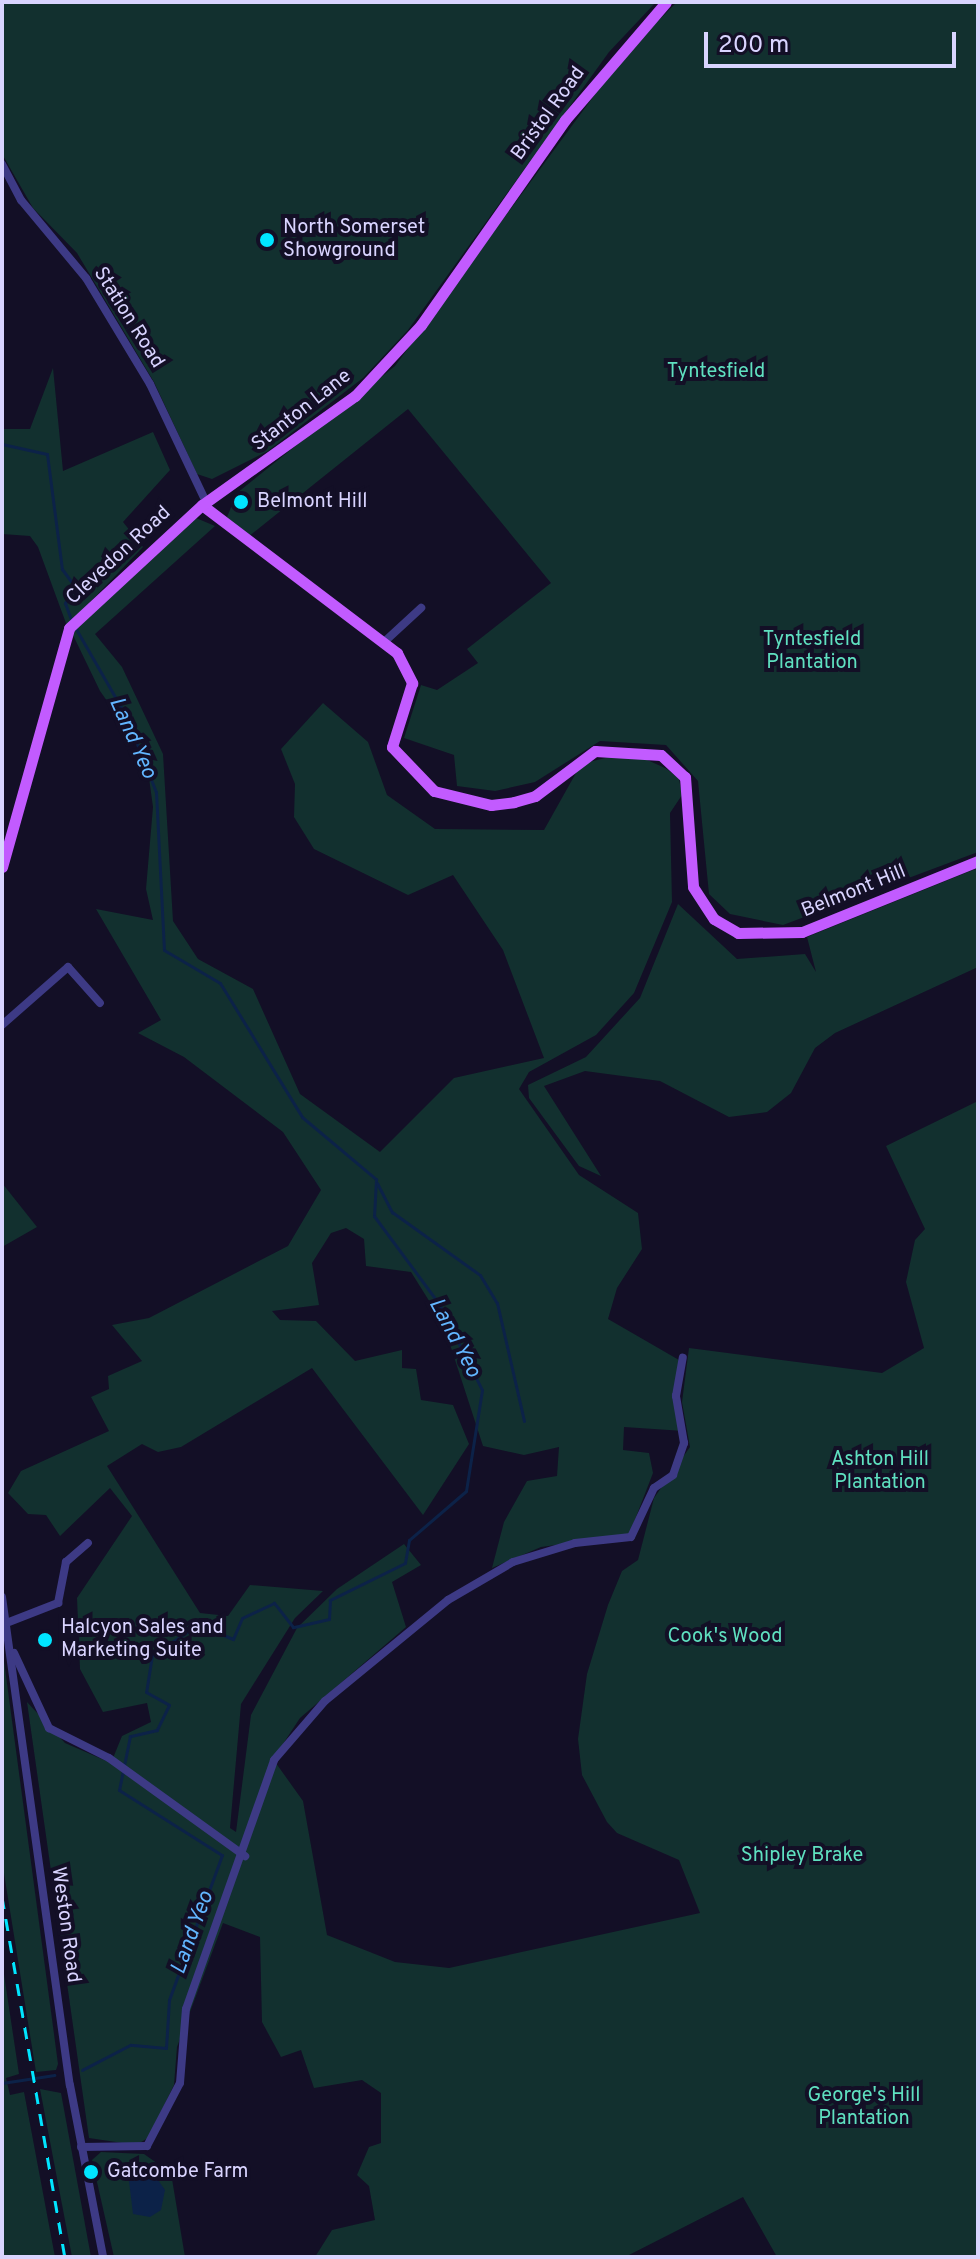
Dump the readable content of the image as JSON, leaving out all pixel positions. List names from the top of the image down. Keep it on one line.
{"streets":{"main road":["Bristol Road","Stanton Lane","Clevedon Road","Belmont Hill"],"street":["Station Road","Weston Road"]},"crossings":[["Bristol Road","Stanton Lane"],["Station Road","Stanton Lane"],["Station Road","Clevedon Road"],["Station Road","Belmont Hill"],["Stanton Lane","Clevedon Road"],["Stanton Lane","Belmont Hill"],["Clevedon Road","Belmont Hill"]],"water":["Land Yeo"],"parks":["Tyntesfield","Tyntesfield Plantation","Ashton Hill Plantation","Cook's Wood","Shipley Brake","George's Hill Plantation"],"places":["North Somerset Showground","Belmont Hill","Halcyon Sales and Marketing Suite","Gatcombe Farm"],"scale_bar":"200 m"}
